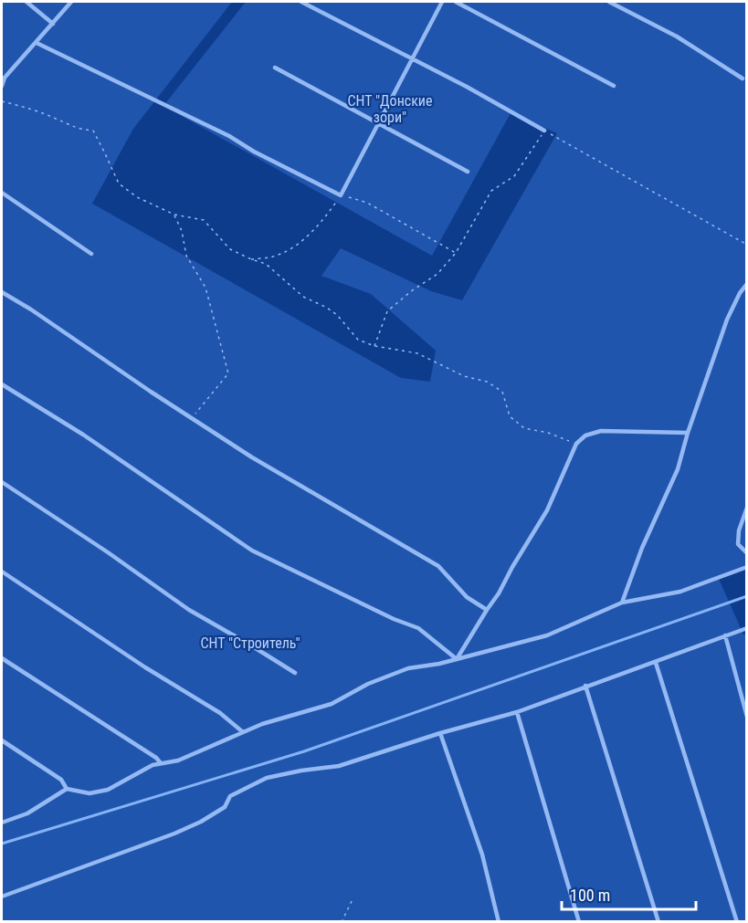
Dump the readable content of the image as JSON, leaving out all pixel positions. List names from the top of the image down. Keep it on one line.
{"parks":["СНТ \"Донские зори\"","СНТ \"Строитель\""],"scale_bar":"100 m"}
